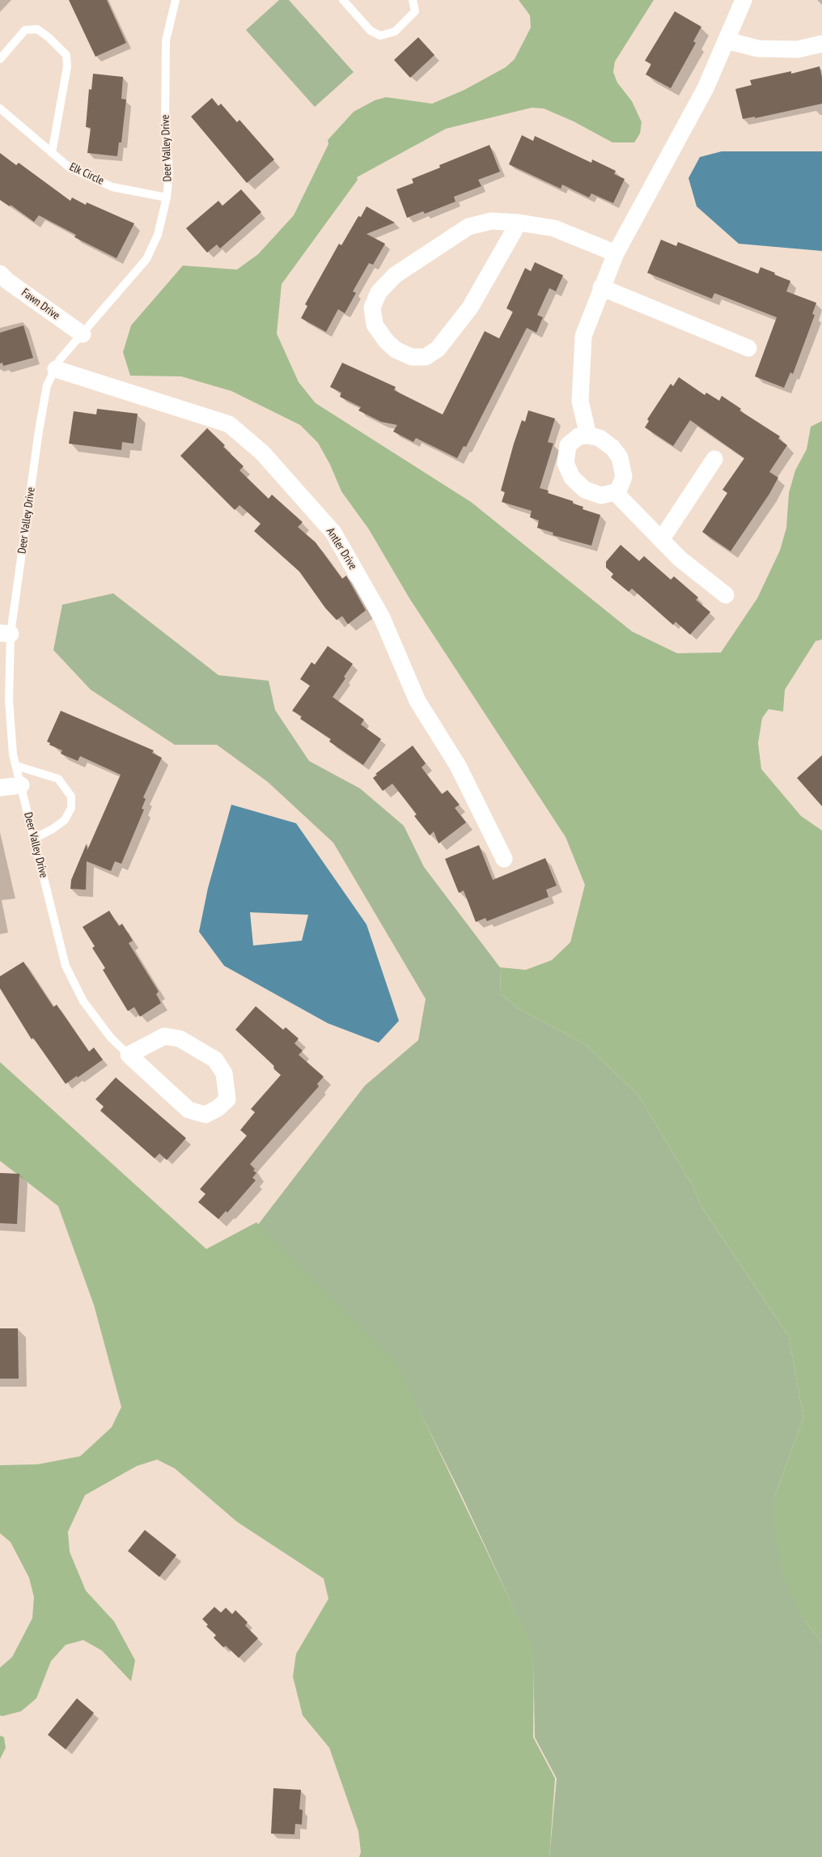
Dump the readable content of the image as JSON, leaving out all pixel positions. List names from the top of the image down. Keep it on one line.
{"streets":{"street":["Deer Valley Drive","Fawn Drive","Antler Drive"],"lane":["Elk Circle"]},"crossings":[["Deer Valley Drive","Elk Circle"],["Deer Valley Drive","Fawn Drive"],["Deer Valley Drive","Antler Drive"]]}
